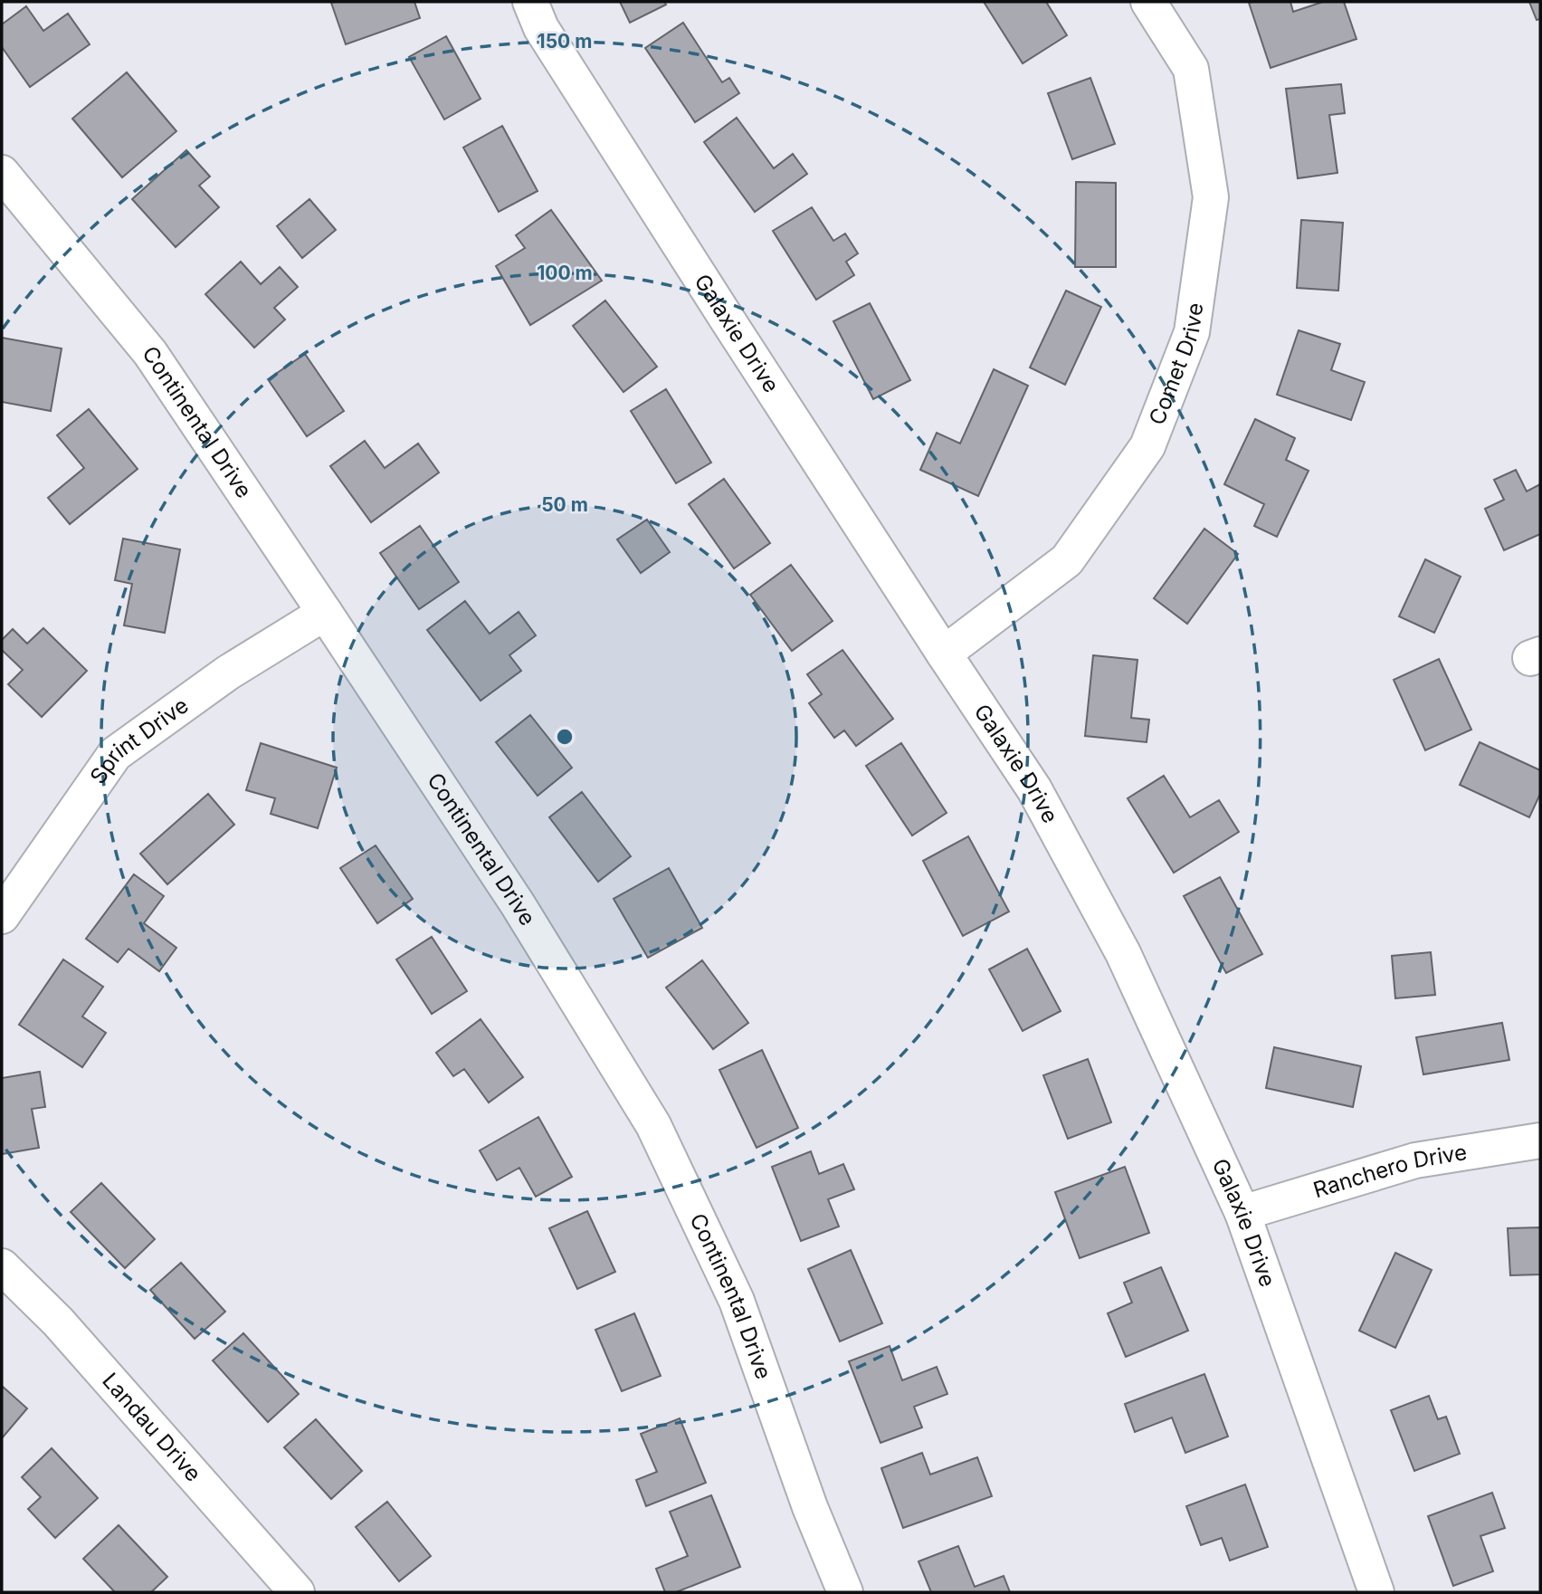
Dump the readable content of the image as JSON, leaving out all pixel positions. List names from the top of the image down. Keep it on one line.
{"streets":{"street":["Galaxie Drive","Comet Drive","Continental Drive","Sprint Drive","Ranchero Drive","Landau Drive"]},"crossings":[["Galaxie Drive","Comet Drive"],["Galaxie Drive","Ranchero Drive"],["Continental Drive","Sprint Drive"]],"rings":["150 m","100 m","50 m"]}
